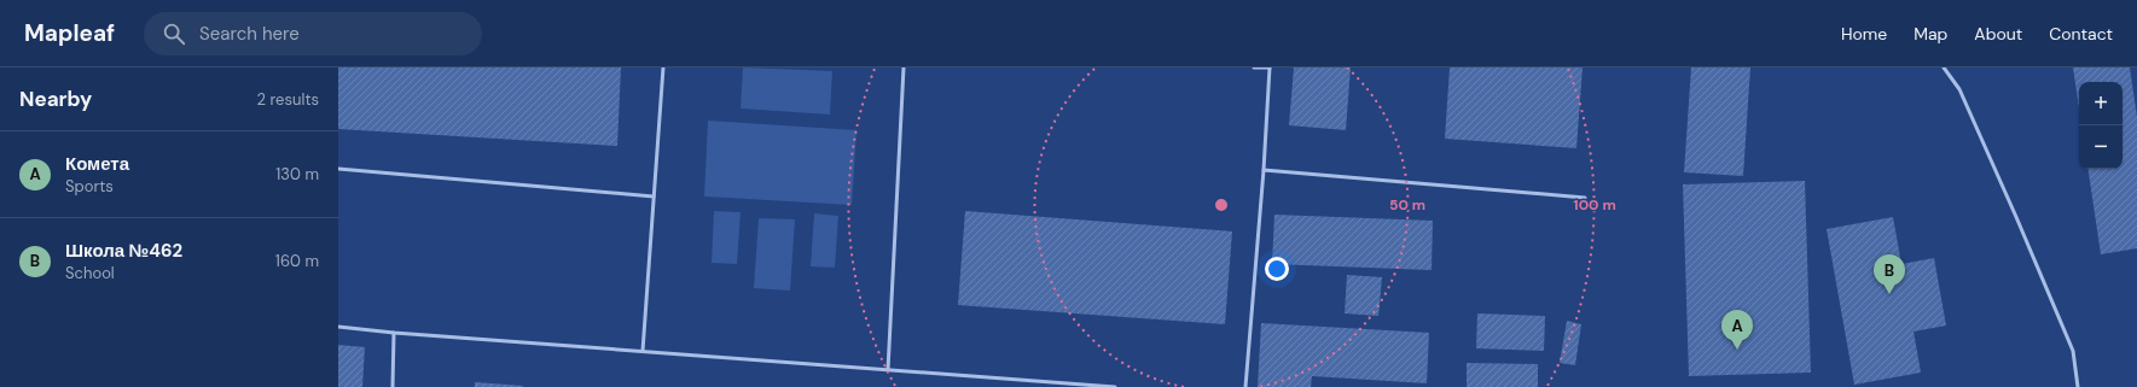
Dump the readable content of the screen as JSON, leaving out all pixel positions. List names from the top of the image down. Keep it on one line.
{"page":{"header":"Mapleaf","search":"Search here","nav":["Home","Map","About","Contact"],"heading":["Nearby","2 results"],"map_buttons":["+","−"],"list":[{"mark":"A","name":"Комета","note":"Sports","value":"130 m"},{"mark":"B","name":"Школа №462","note":"School","value":"160 m"}],"pins":["B","A"]},"rings":["50 m","100 m"]}
